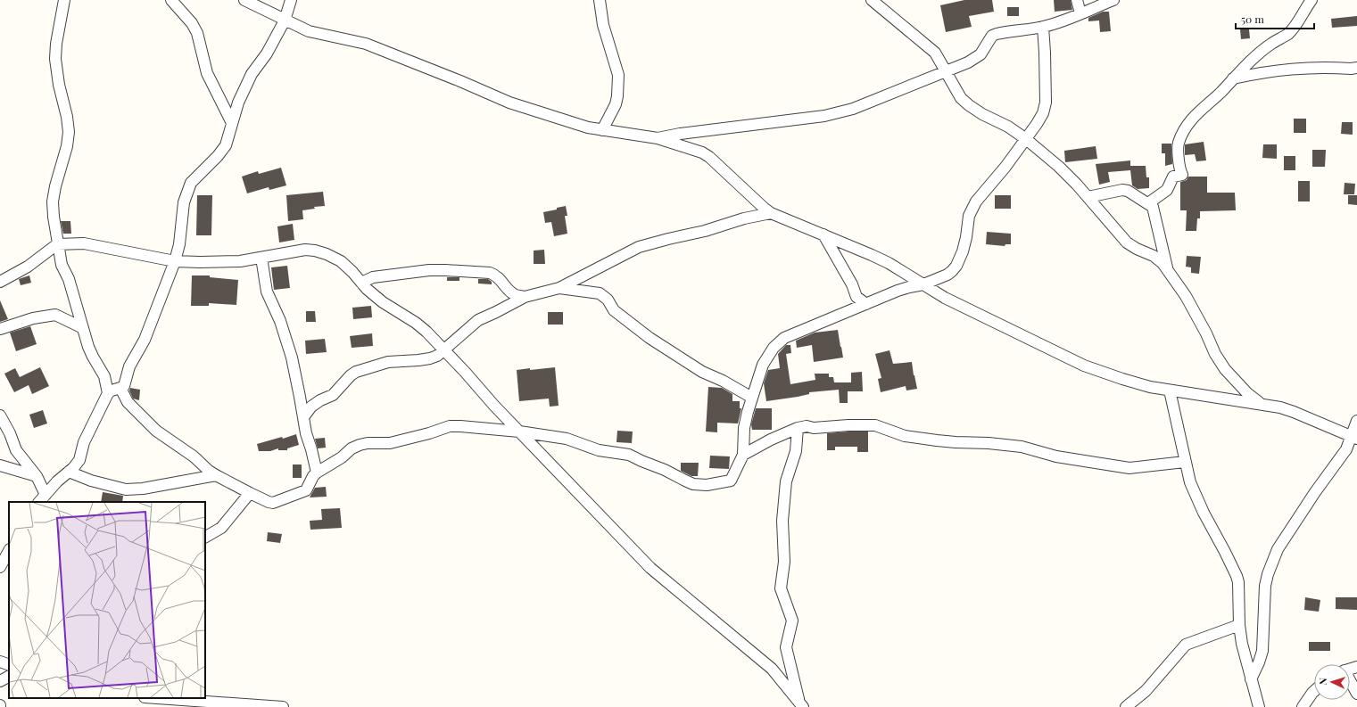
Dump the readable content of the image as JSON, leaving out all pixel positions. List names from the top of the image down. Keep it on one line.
{"scale_bar":"50 m","north":"left"}
